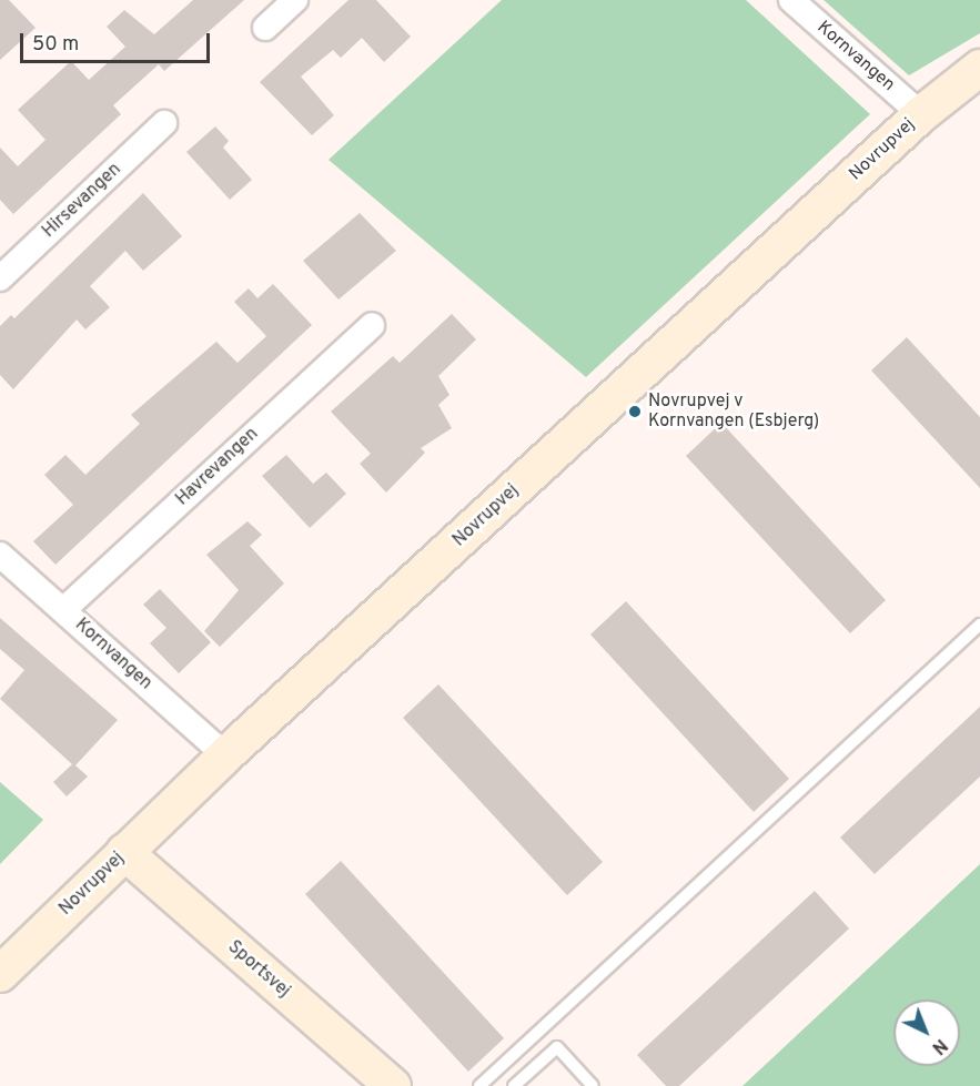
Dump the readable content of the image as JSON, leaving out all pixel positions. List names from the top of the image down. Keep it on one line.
{"streets":{"street":["Kornvangen","Novrupvej","Hirsevangen","Havrevangen","Sportsvej"]},"crossings":[["Kornvangen","Novrupvej"],["Kornvangen","Havrevangen"],["Novrupvej","Sportsvej"]],"places":["Novrupvej v Kornvangen (Esbjerg)"],"scale_bar":"50 m","north":"bottom right"}
